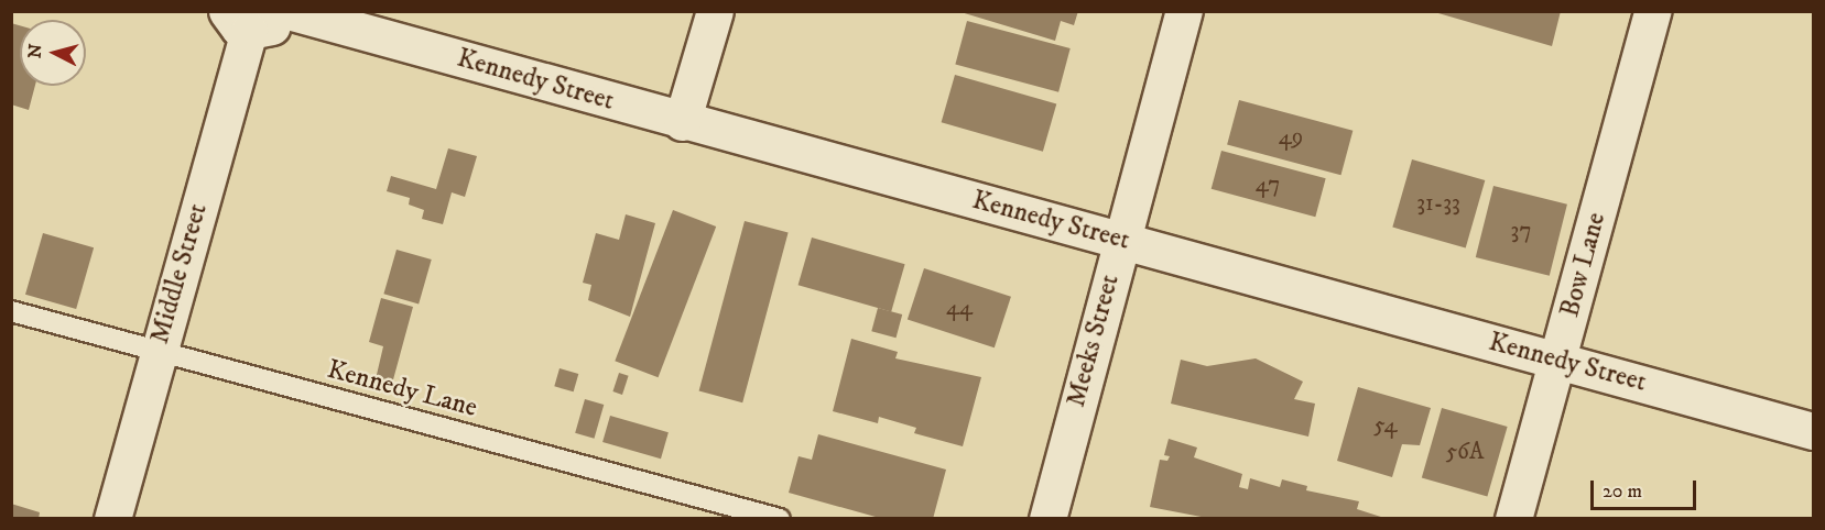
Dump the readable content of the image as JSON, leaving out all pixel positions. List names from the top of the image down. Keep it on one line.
{"streets":{"street":["Kennedy Street","Bow Lane","Middle Street","Meeks Street"],"lane":["Kennedy Lane"]},"crossings":[["Kennedy Street","Bow Lane"],["Kennedy Street","Meeks Street"],["Middle Street","Kennedy Lane"]],"house_numbers":["49","47","31-33","37","44","54","56A"],"scale_bar":"20 m","north":"left"}
